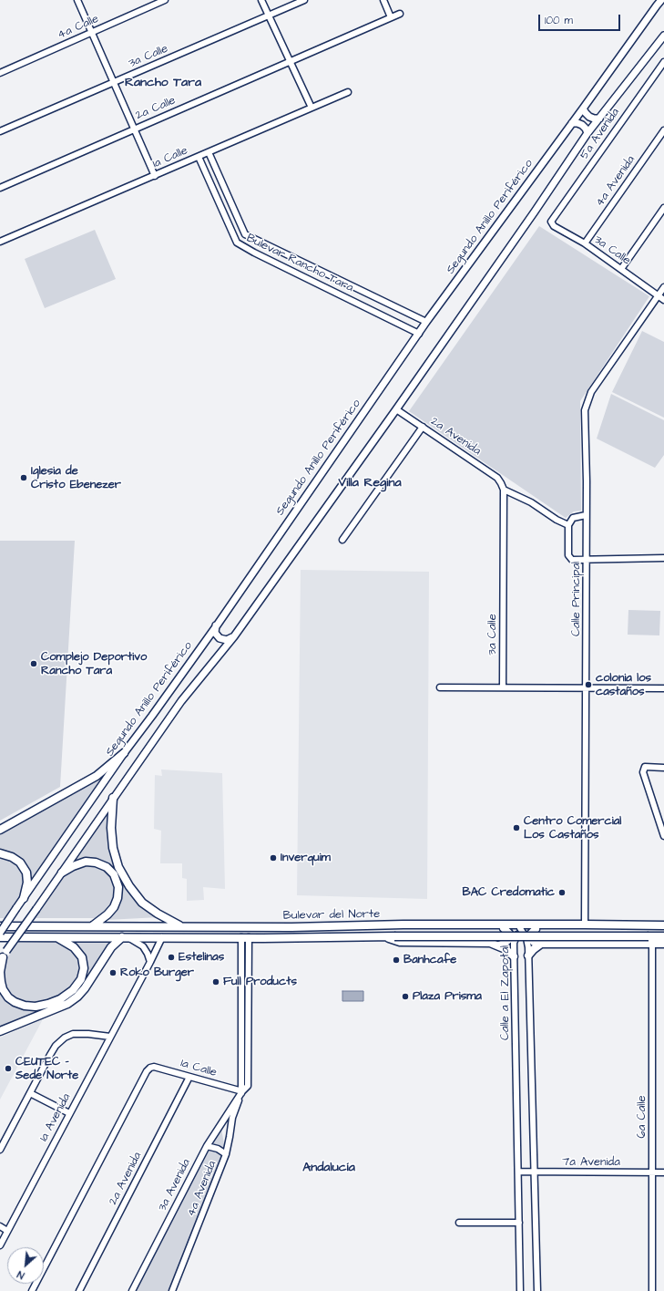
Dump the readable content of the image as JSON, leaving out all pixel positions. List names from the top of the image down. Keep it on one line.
{"streets":{"highway":["Bulevar del Norte"],"main road":["Segundo Anillo Periférico"],"street":["4a Calle","3a Calle","2a Calle","5a Avenida","1a Calle","4a Avenida","Bulevar Rancho Tara","2a Avenida","Calle Principal","Calle a El Zapotal","6a Calle","1a Avenida","7a Avenida","3a Avenida"]},"crossings":[["3a Calle","5a Avenida"],["3a Calle","4a Avenida"],["3a Calle","2a Avenida"],["3a Calle","Calle Principal"],["1a Calle","4a Avenida"],["1a Calle","Bulevar Rancho Tara"],["1a Calle","2a Avenida"],["1a Calle","3a Avenida"],["4a Avenida","3a Avenida"],["Segundo Anillo Periférico","Bulevar Rancho Tara"],["Calle Principal","Bulevar del Norte"],["Bulevar del Norte","1a Avenida"],["Calle a El Zapotal","7a Avenida"],["6a Calle","7a Avenida"]],"districts":["Rancho Tara","Villa Regina","Andalucía"],"places":["Iglesia de Cristo Ebenezer","Complejo Deportivo Rancho Tara","colonia los castaños","Centro Comercial Los Castaños","Inverquim","BAC Credomatic","Estelinas","Banhcafe","Roko Burger","Full Products","Plaza Prisma","CEUTEC - Sede Norte"],"scale_bar":"100 m","north":"bottom left"}
